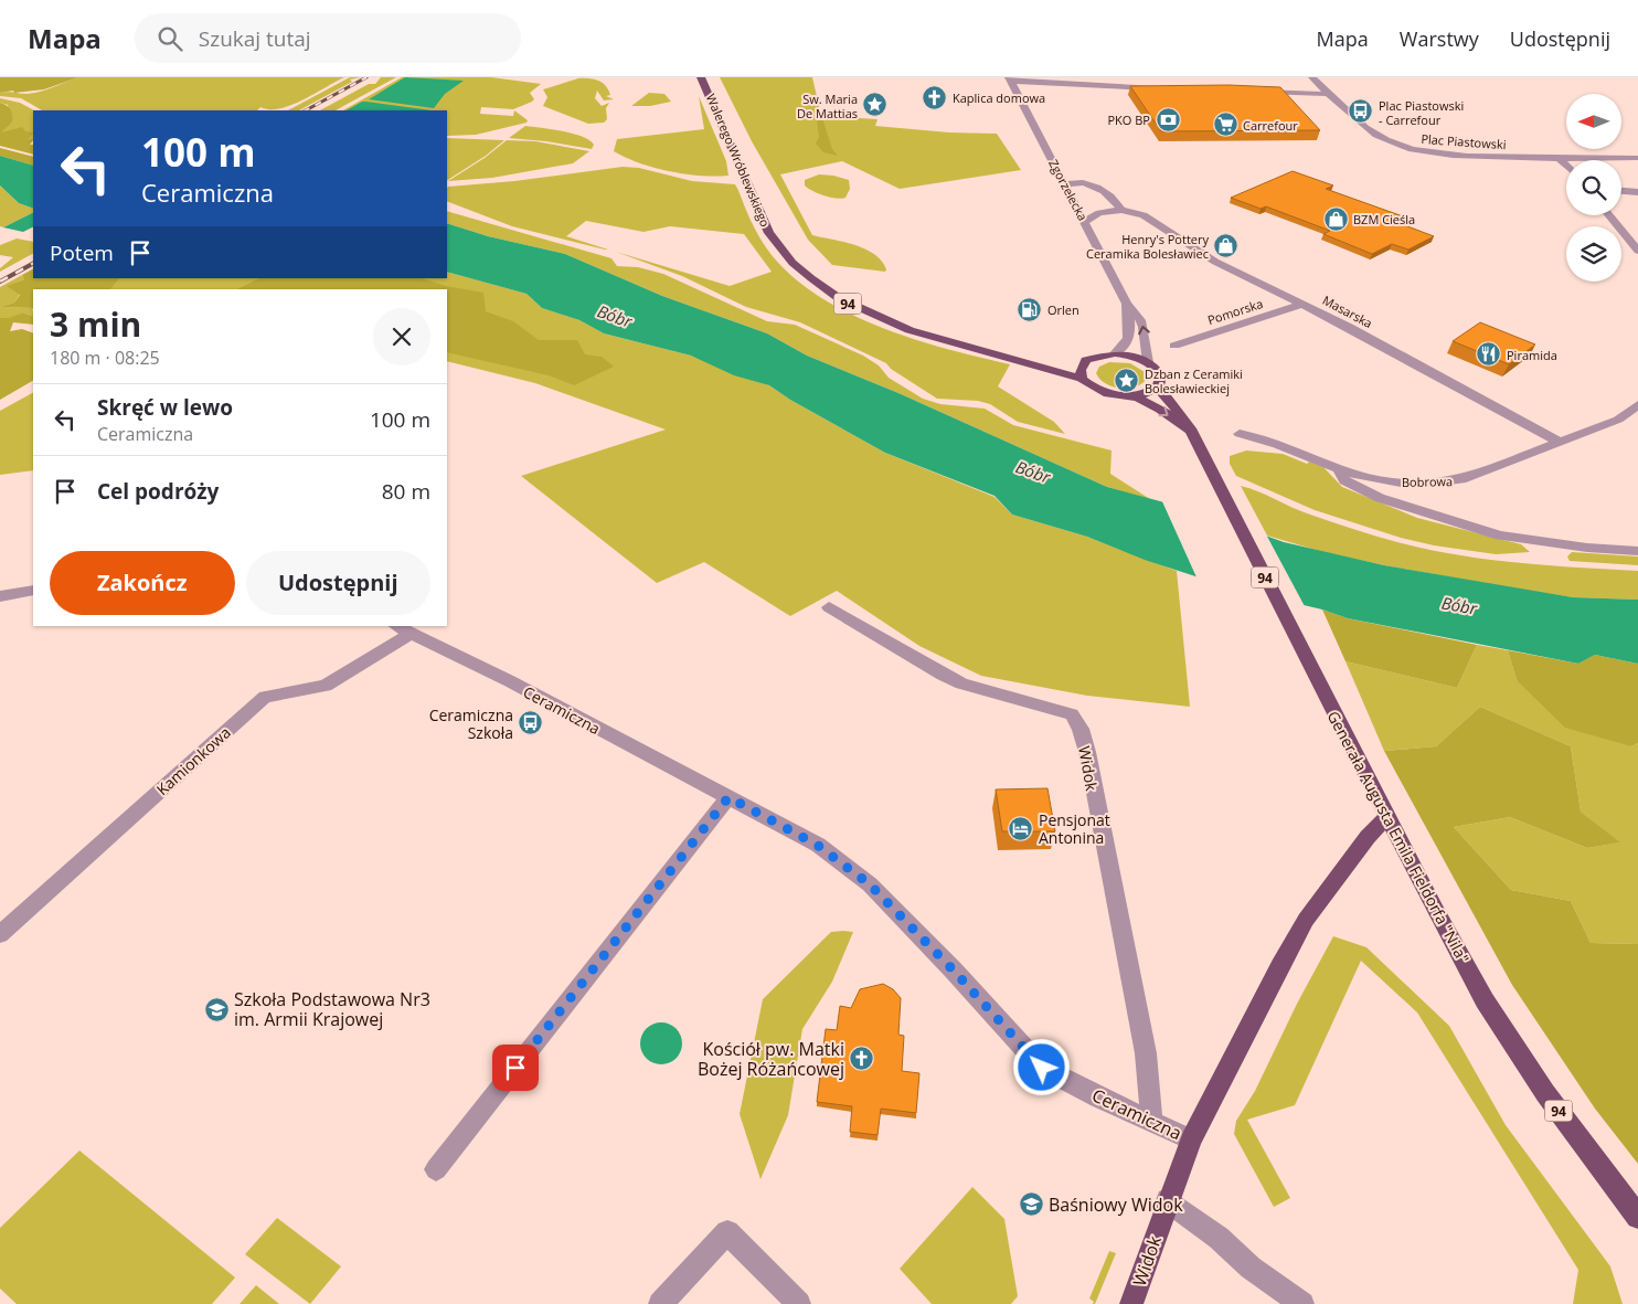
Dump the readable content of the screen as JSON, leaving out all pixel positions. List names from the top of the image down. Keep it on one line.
{"streets":{"main road":["Walerego Wróblewskiego","94","Widok","Generała Augusta Emila Fieldorfa \"Nila\""],"street":["Plac Piastowski","Zgorzelecka","Pomorska","Masarska","Bobrowa","Ceramiczna","Kamionkowa"]},"crossings":[["Walerego Wróblewskiego","94"],["Zgorzelecka","94"],["Zgorzelecka","Masarska"],["94","Generała Augusta Emila Fieldorfa \"Nila\""],["Pomorska","Masarska"],["Masarska","Bobrowa"],["Ceramiczna","Kamionkowa"],["Ceramiczna","Widok"],["Widok","Generała Augusta Emila Fieldorfa \"Nila\""]],"water":["Bóbr"],"places":{"church":["Kaplica domowa","Kościół pw. Matki Bożej Różańcowej"],"place":["Sw. Maria De Mattias","Dzban z Ceramiki Bolesławieckiej"],"bus stop":["Plac Piastowski - Carrefour","Ceramiczna Szkoła"],"bank":["PKO BP"],"supermarket":["Carrefour"],"shop":["BZM Cieśla","Henry's Pottery Ceramika Bolesławiec"],"fuel station":["Orlen"],"restaurant":["Piramida"],"hotel":["Pensjonat Antonina"],"school or university":["Szkoła Podstawowa Nr3 im. Armii Krajowej","Baśniowy Widok"]},"north":"left","page":{"header":"Mapa","search":"Szukaj tutaj","nav":["Mapa","Warstwy","Udostępnij"],"turn":["100 m","Ceramiczna"],"then":"Potem","heading":["3 min","180 m · 08:25"],"list":[{"name":"Skręć w lewo","note":"Ceramiczna","value":"100 m"},{"name":"Cel podróży","value":"80 m"}],"buttons":["Zakończ","Udostępnij"]}}
